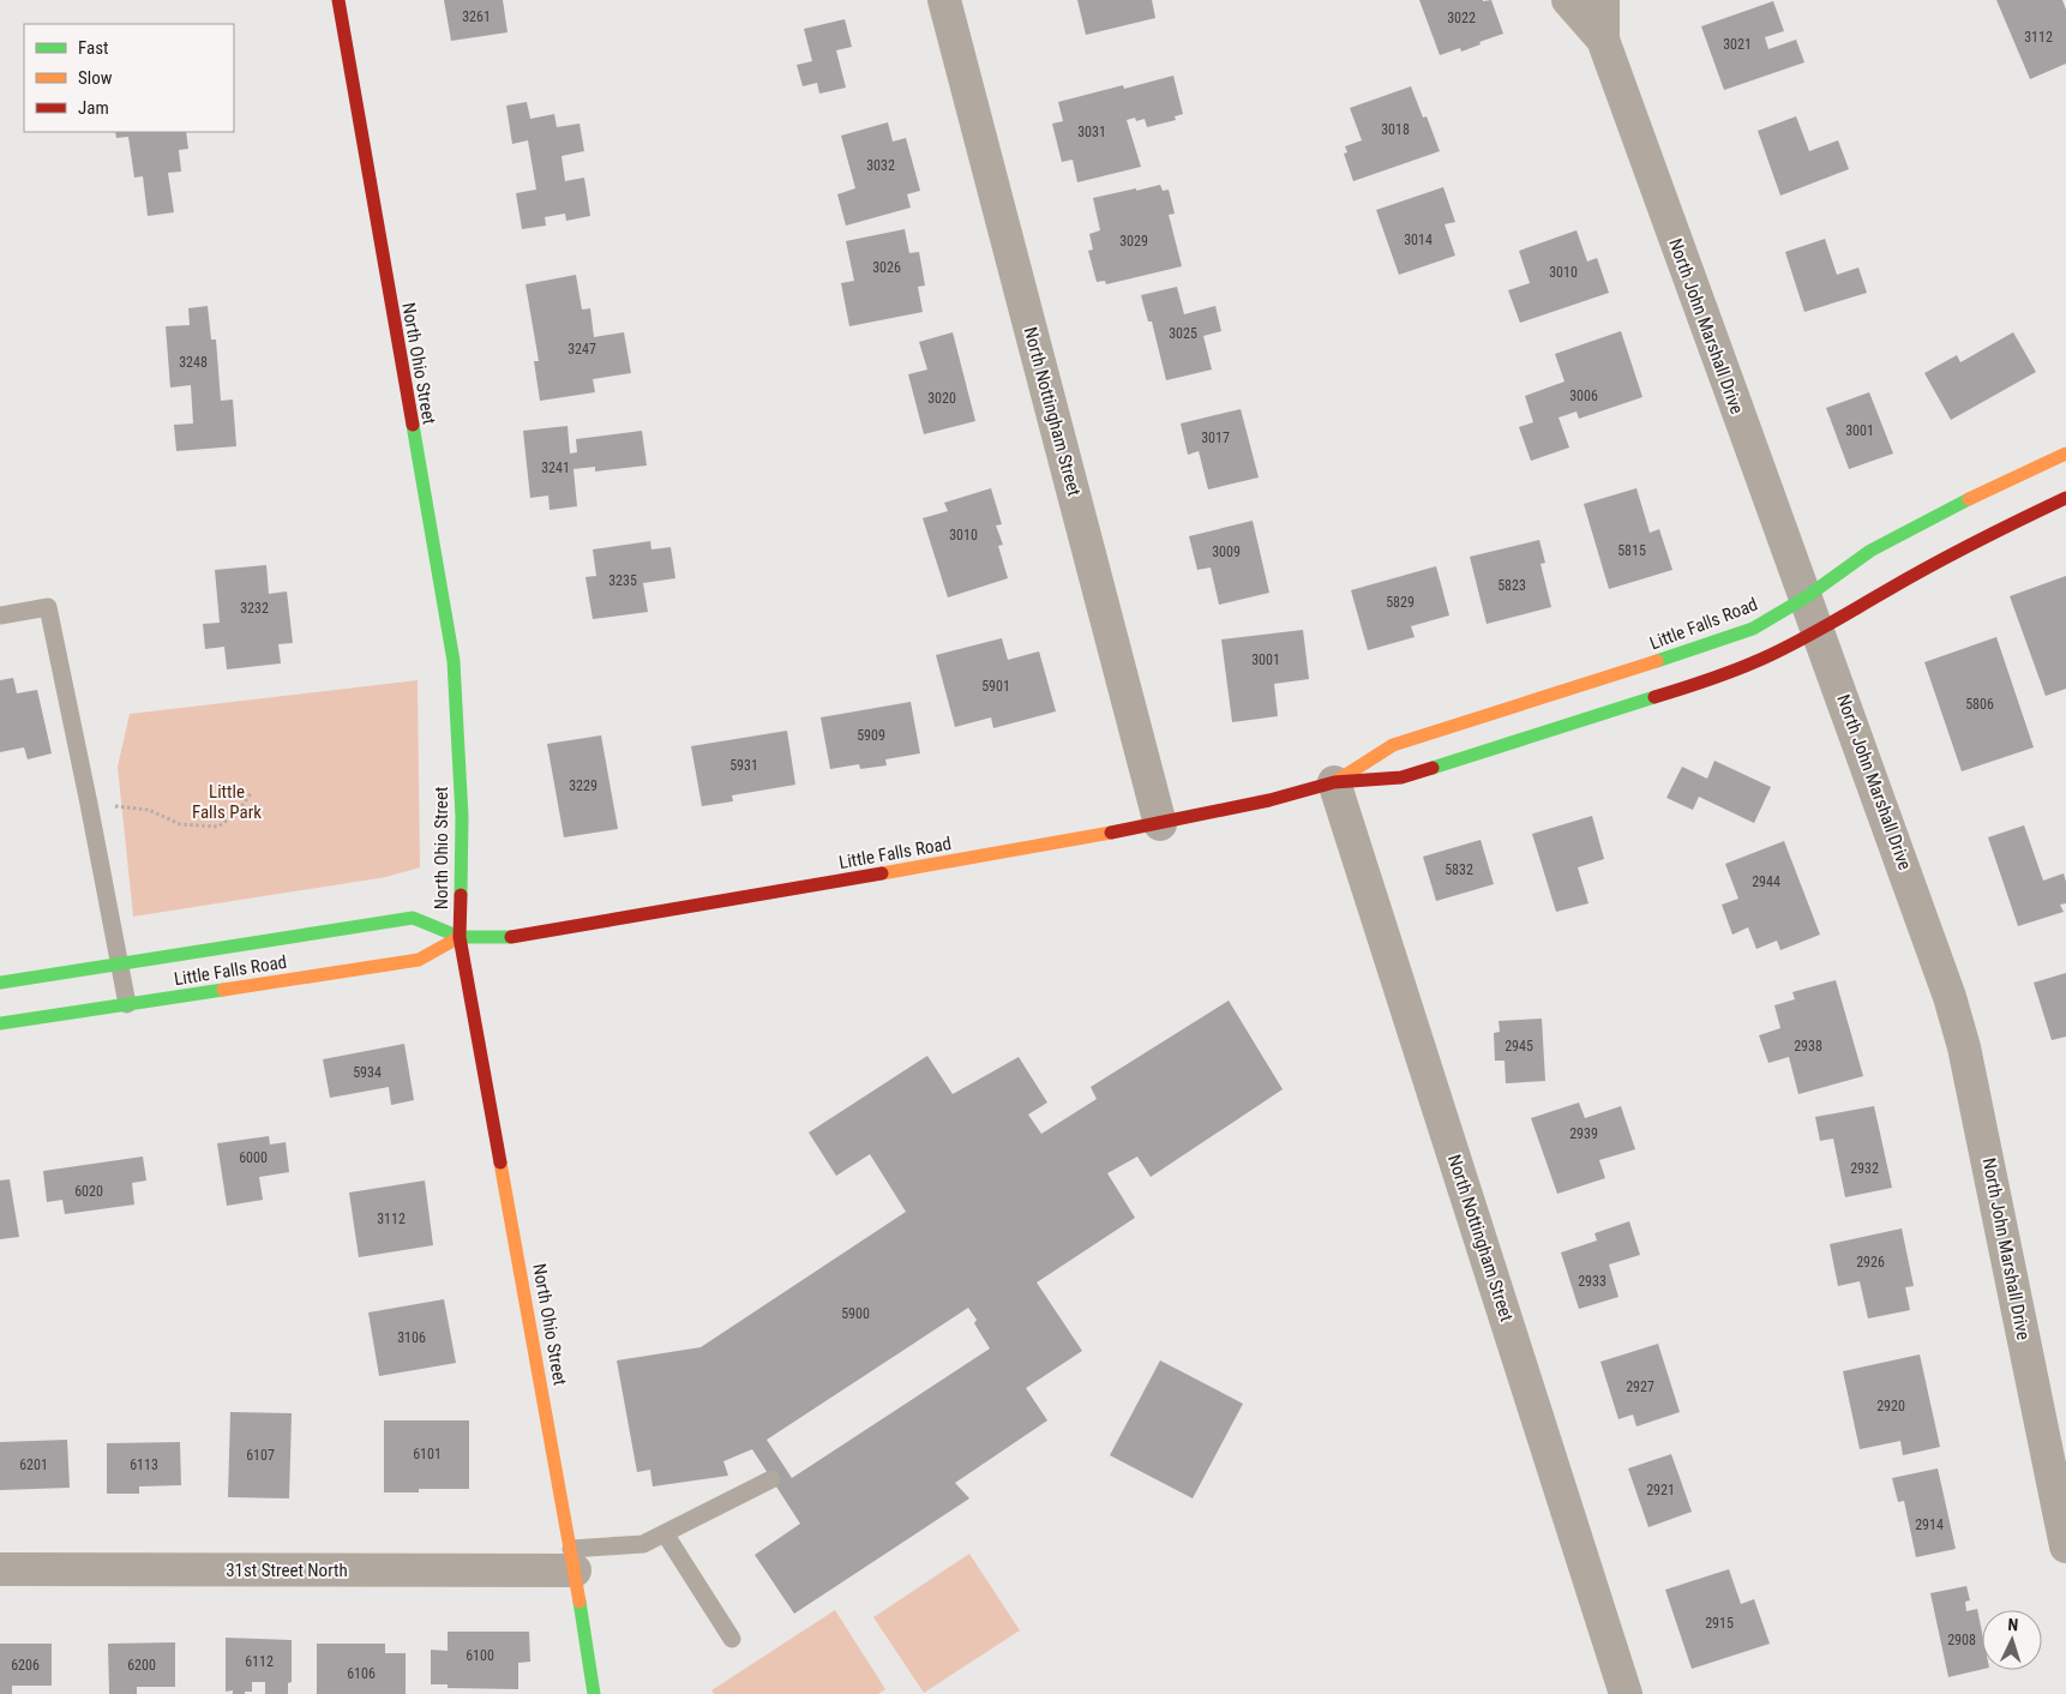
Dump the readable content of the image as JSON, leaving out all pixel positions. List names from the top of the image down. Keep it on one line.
{"streets":{"street":["North John Marshall Drive","North Ohio Street","North Nottingham Street","Little Falls Road","31st Street North"]},"crossings":[["North John Marshall Drive","Little Falls Road"],["North Ohio Street","Little Falls Road"],["North Ohio Street","31st Street North"],["North Nottingham Street","Little Falls Road"]],"parks":["Little Falls Park"],"house_numbers":["3261","3022","3112","3021","3018","3031","3032","3014","3029","3026","3010","3025","3247","3248","3006","3020","3001","3017","3241","3010","5815","3009","3235","5823","5829","3232","3001","5901","5806","5909","5931","3229","5832","2944","2945","2938","5934","2939","6000","2932","6020","3112","2926","2933","5900","3106","2927","2920","6101","6107","6201","6113","2921","2914","2915","2908","6100","6112","6206","6200","6106"],"legend":["Fast","Slow","Jam"],"north":"top"}
